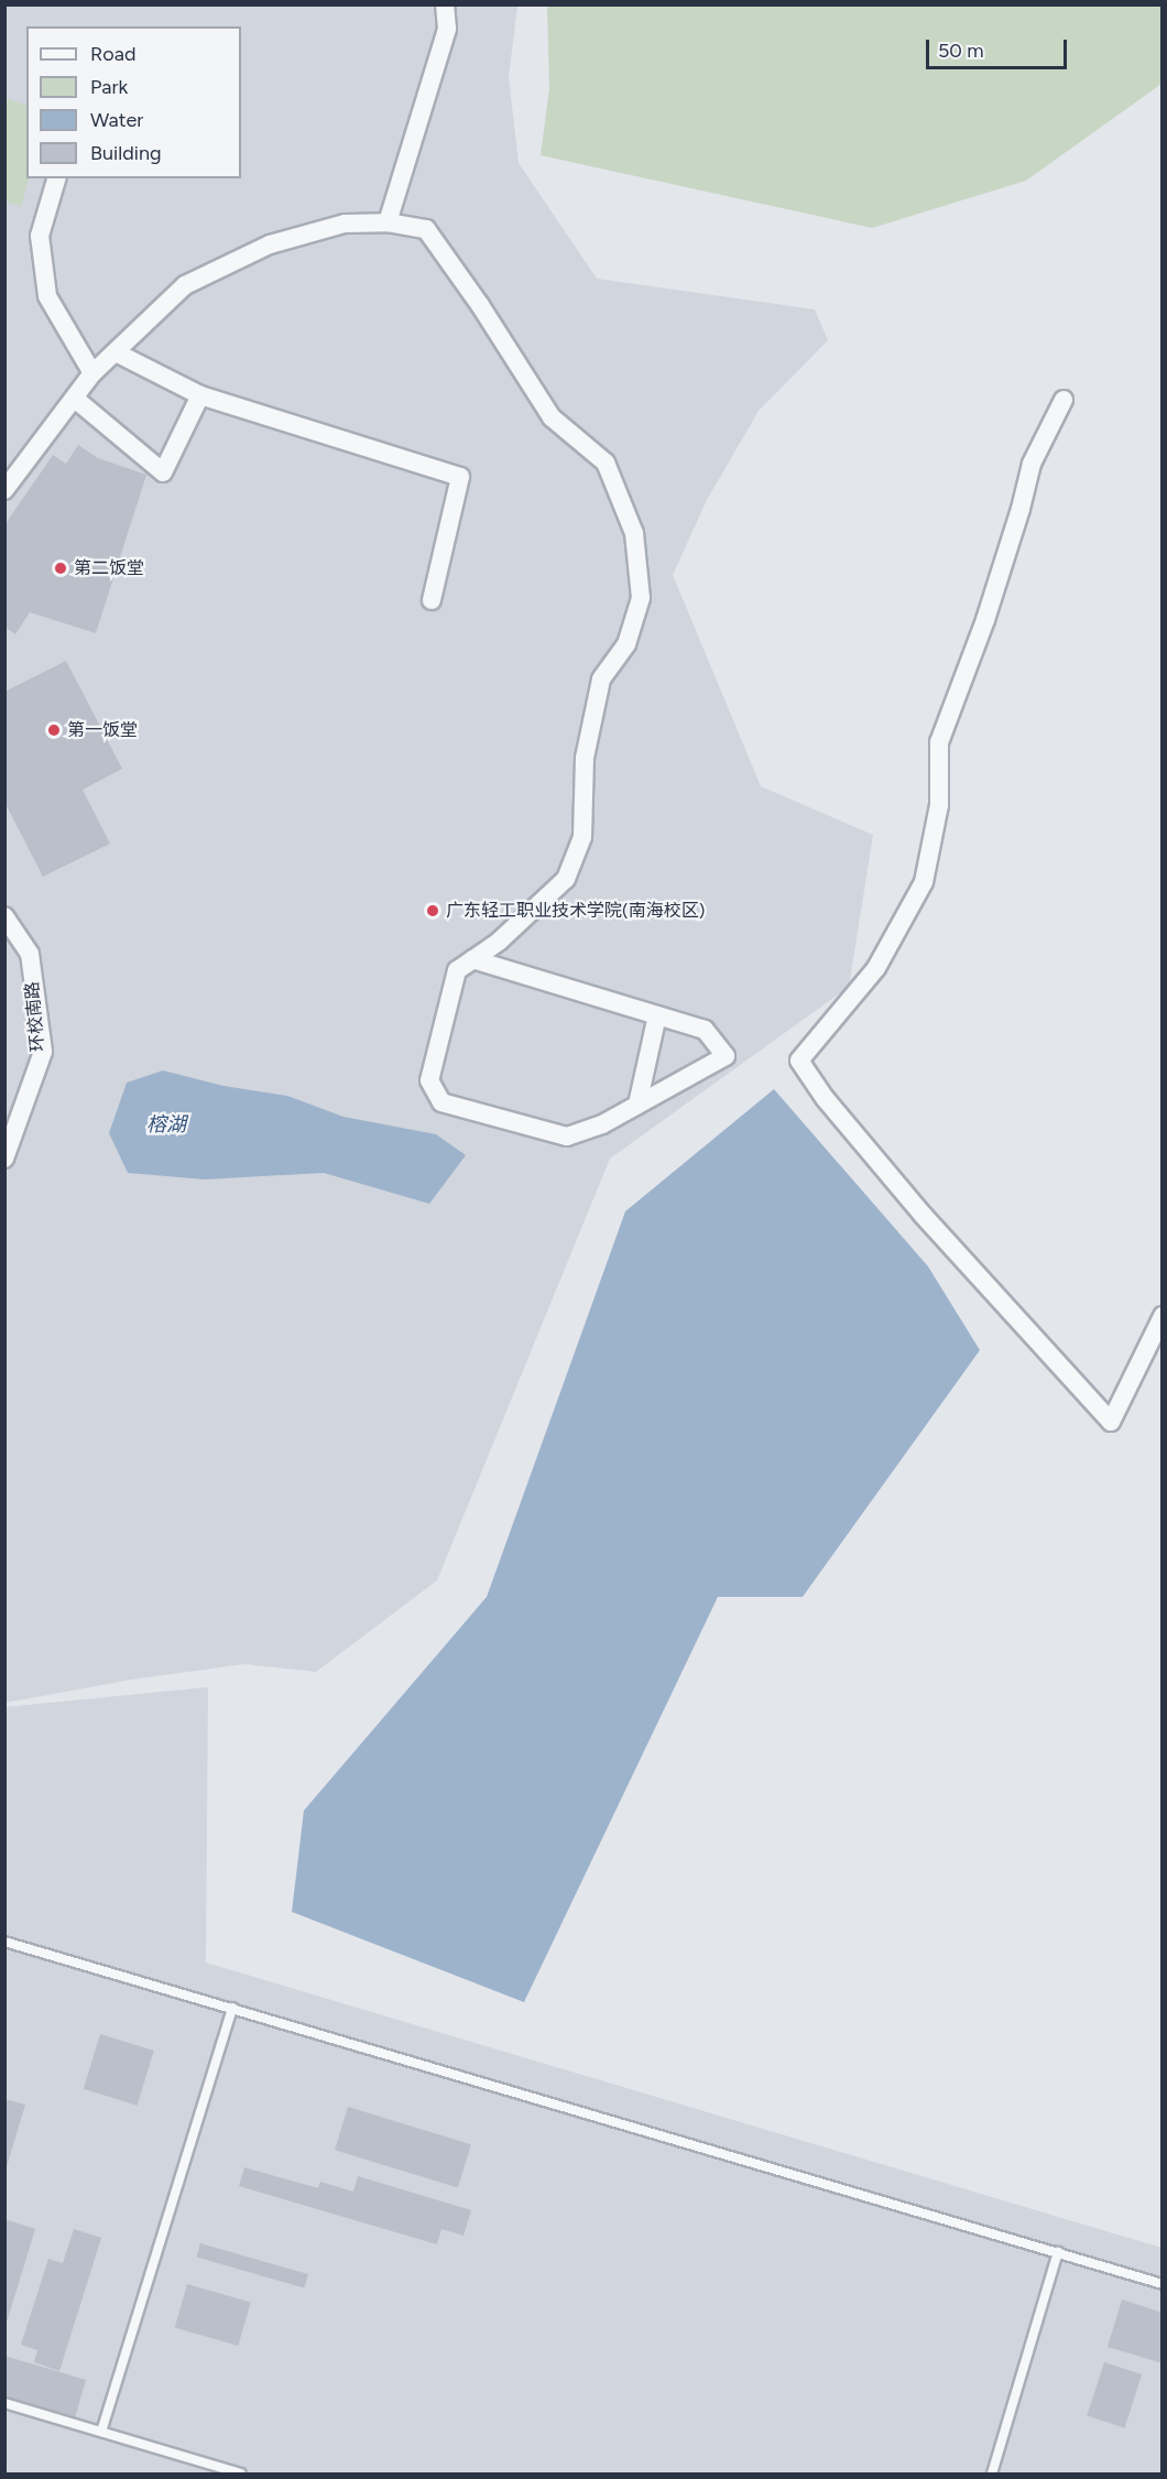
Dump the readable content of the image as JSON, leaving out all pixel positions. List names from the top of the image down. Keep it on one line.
{"streets":{"street":["环校南路"]},"water":["榕湖"],"places":["第二饭堂","第一饭堂","广东轻工职业技术学院(南海校区)"],"legend":["Road","Park","Water","Building"],"scale_bar":"50 m"}
